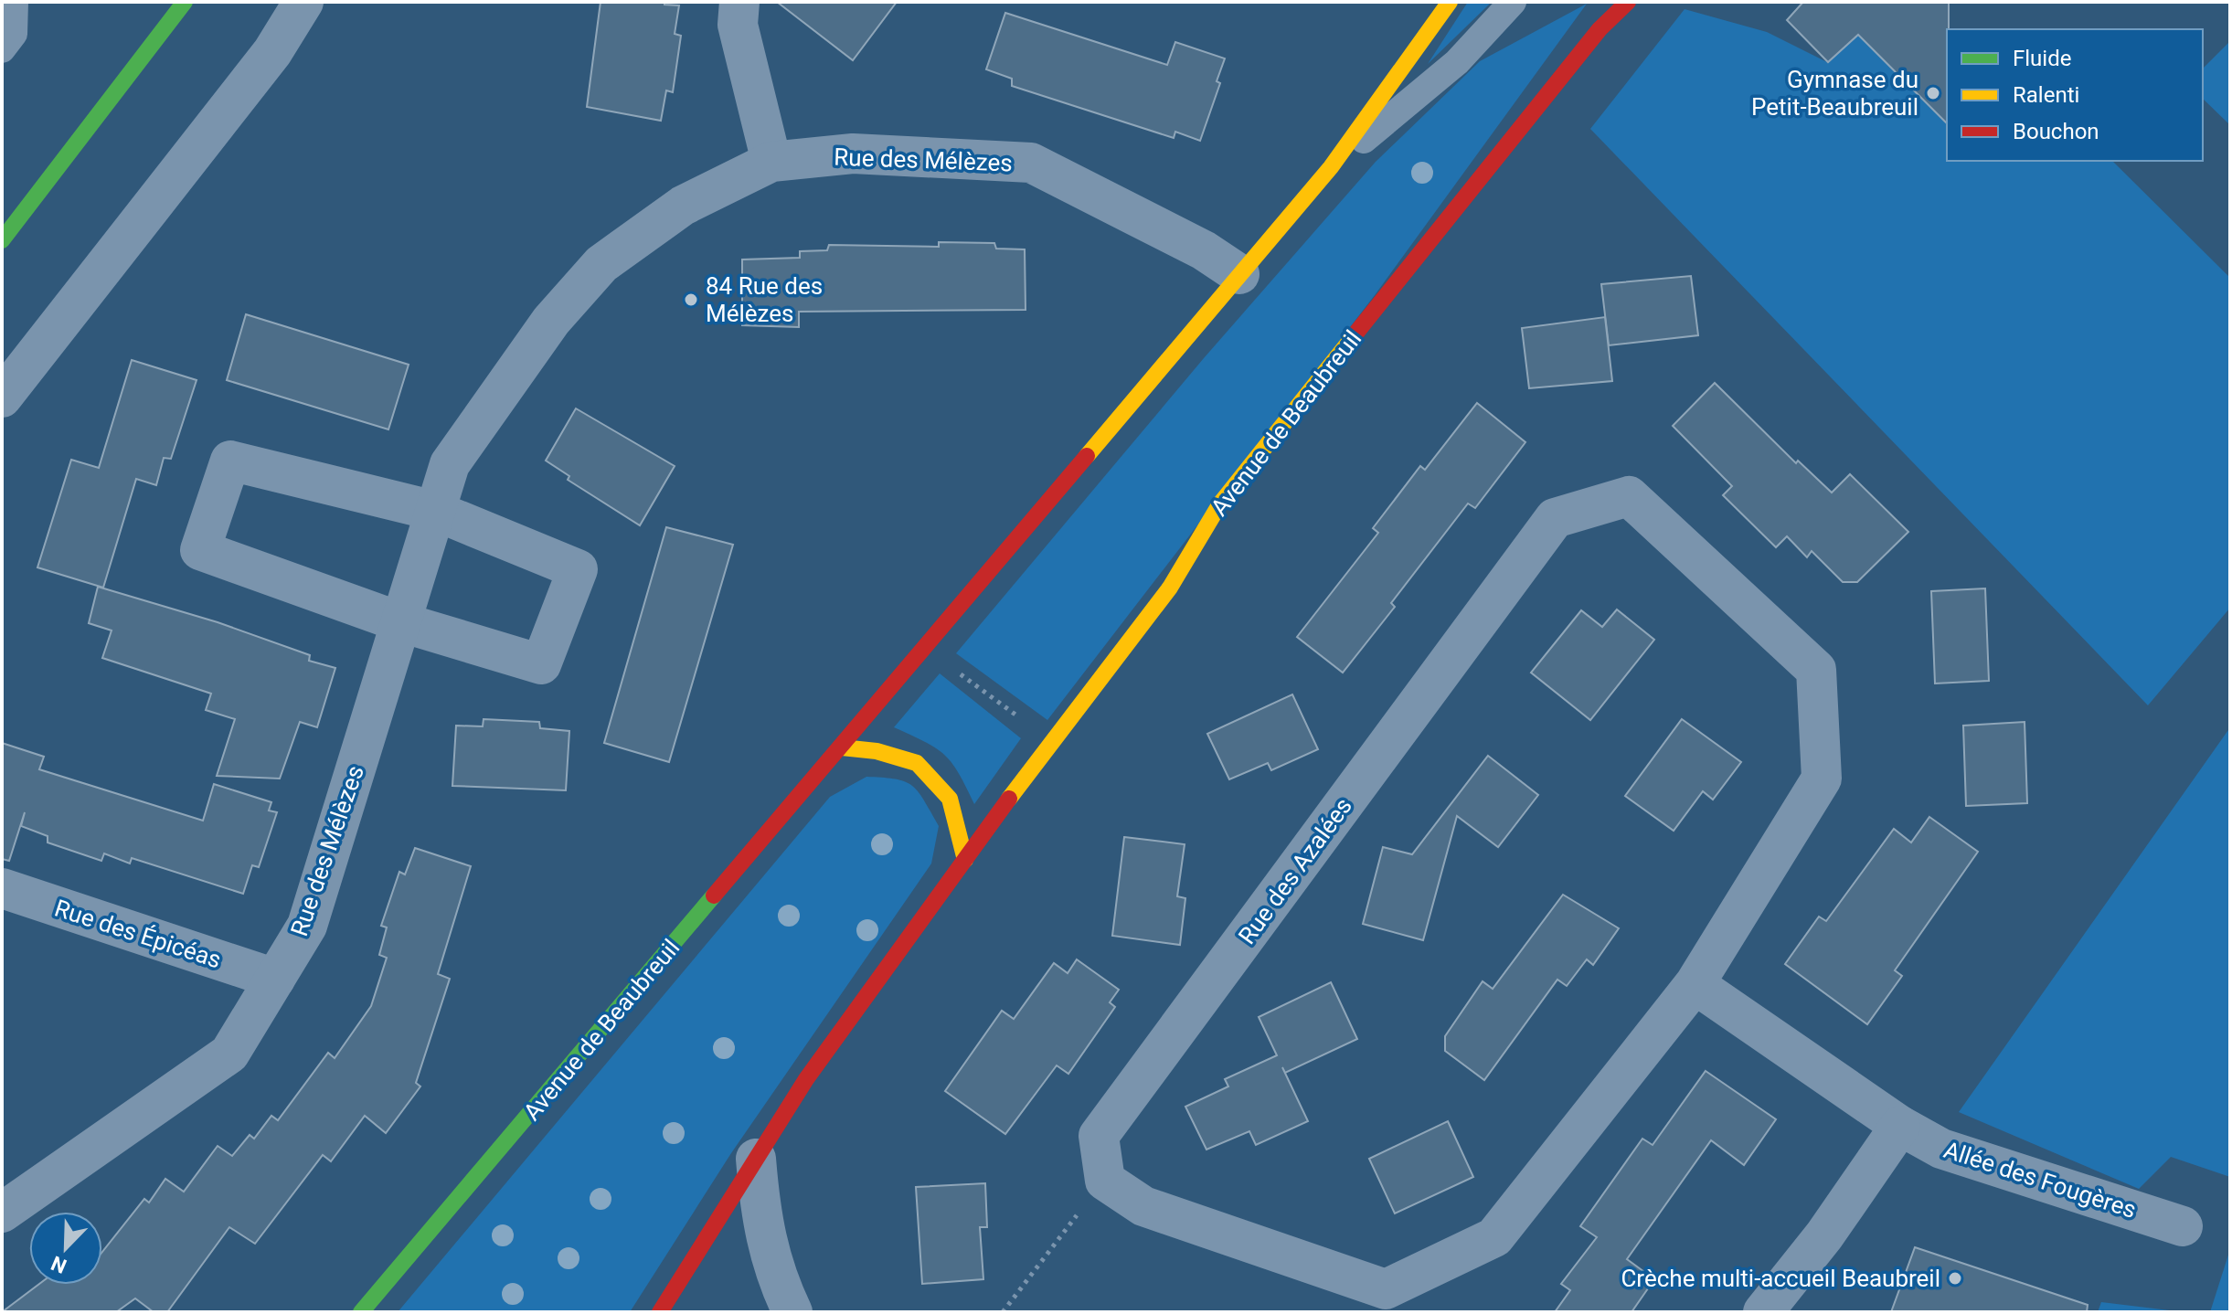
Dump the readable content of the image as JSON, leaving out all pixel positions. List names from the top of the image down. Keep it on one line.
{"streets":{"main road":["Avenue de Beaubreuil"],"street":["Rue des Mélèzes","Rue des Azalées","Rue des Épicéas","Allée des Fougères"]},"crossings":[["Rue des Mélèzes","Avenue de Beaubreuil"],["Rue des Mélèzes","Rue des Épicéas"]],"places":["Gymnase du Petit-Beaubreuil","84 Rue des Mélèzes","Crèche multi-accueil Beaubreil"],"legend":["Fluide","Ralenti","Bouchon"],"north":"bottom left"}
